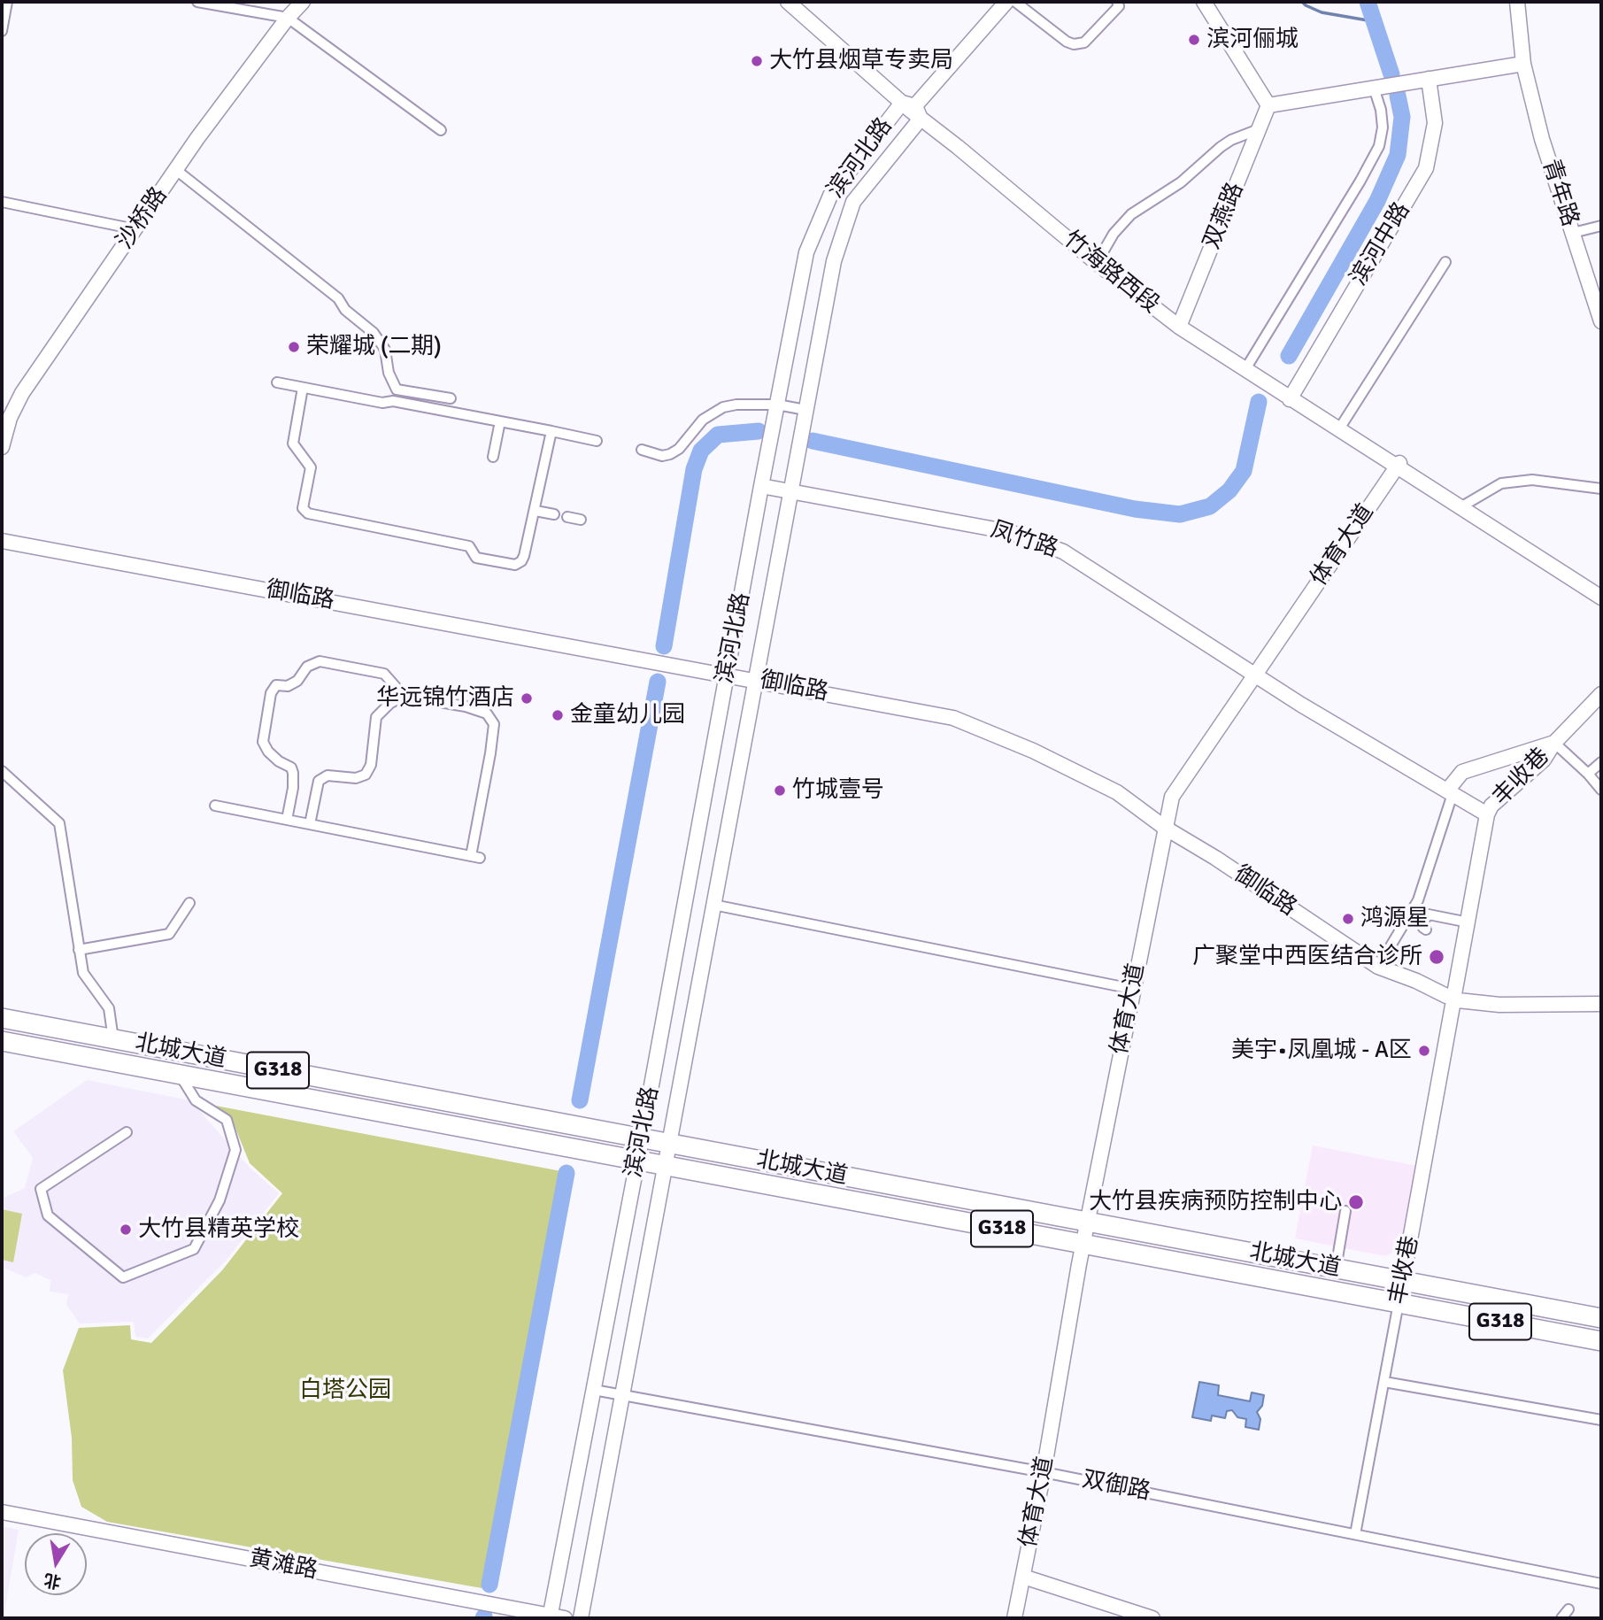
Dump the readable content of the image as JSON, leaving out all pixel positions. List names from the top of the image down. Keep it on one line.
{"streets":{"highway":["北城大道","G318"],"street":["滨河北路","青年路","双燕路","沙桥路","滨河中路","竹海路西段","凤竹路","体育大道","御临路","丰收巷","双御路","黄滩路"]},"crossings":[["滨河北路","竹海路西段"],["滨河北路","凤竹路"],["滨河北路","御临路"],["滨河北路","北城大道"],["滨河北路","双御路"],["滨河北路","黄滩路"],["双燕路","竹海路西段"],["滨河中路","竹海路西段"],["竹海路西段","体育大道"],["凤竹路","体育大道"],["凤竹路","丰收巷"],["体育大道","御临路"],["体育大道","北城大道"],["体育大道","双御路"],["御临路","丰收巷"],["丰收巷","北城大道"],["丰收巷","双御路"]],"parks":["白塔公园"],"places":["滨河俪城","大竹县烟草专卖局","荣耀城 (二期)","华远锦竹酒店","金童幼儿园","竹城壹号","鸿源星","广聚堂中西医结合诊所","美宇•凤凰城 - A区","大竹县疾病预防控制中心","大竹县精英学校"],"north":"bottom"}
